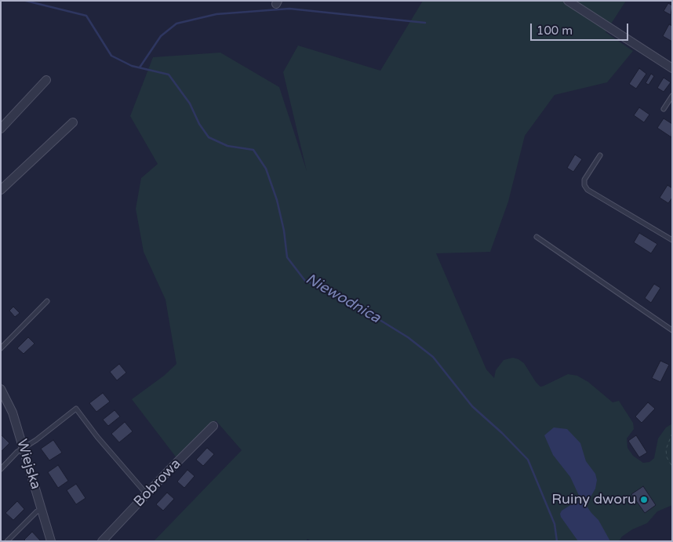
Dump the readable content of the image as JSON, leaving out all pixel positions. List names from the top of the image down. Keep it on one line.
{"streets":{"street":["Wiejska","Bobrowa"]},"water":["Niewodnica"],"places":["Ruiny dworu"],"scale_bar":"100 m"}
